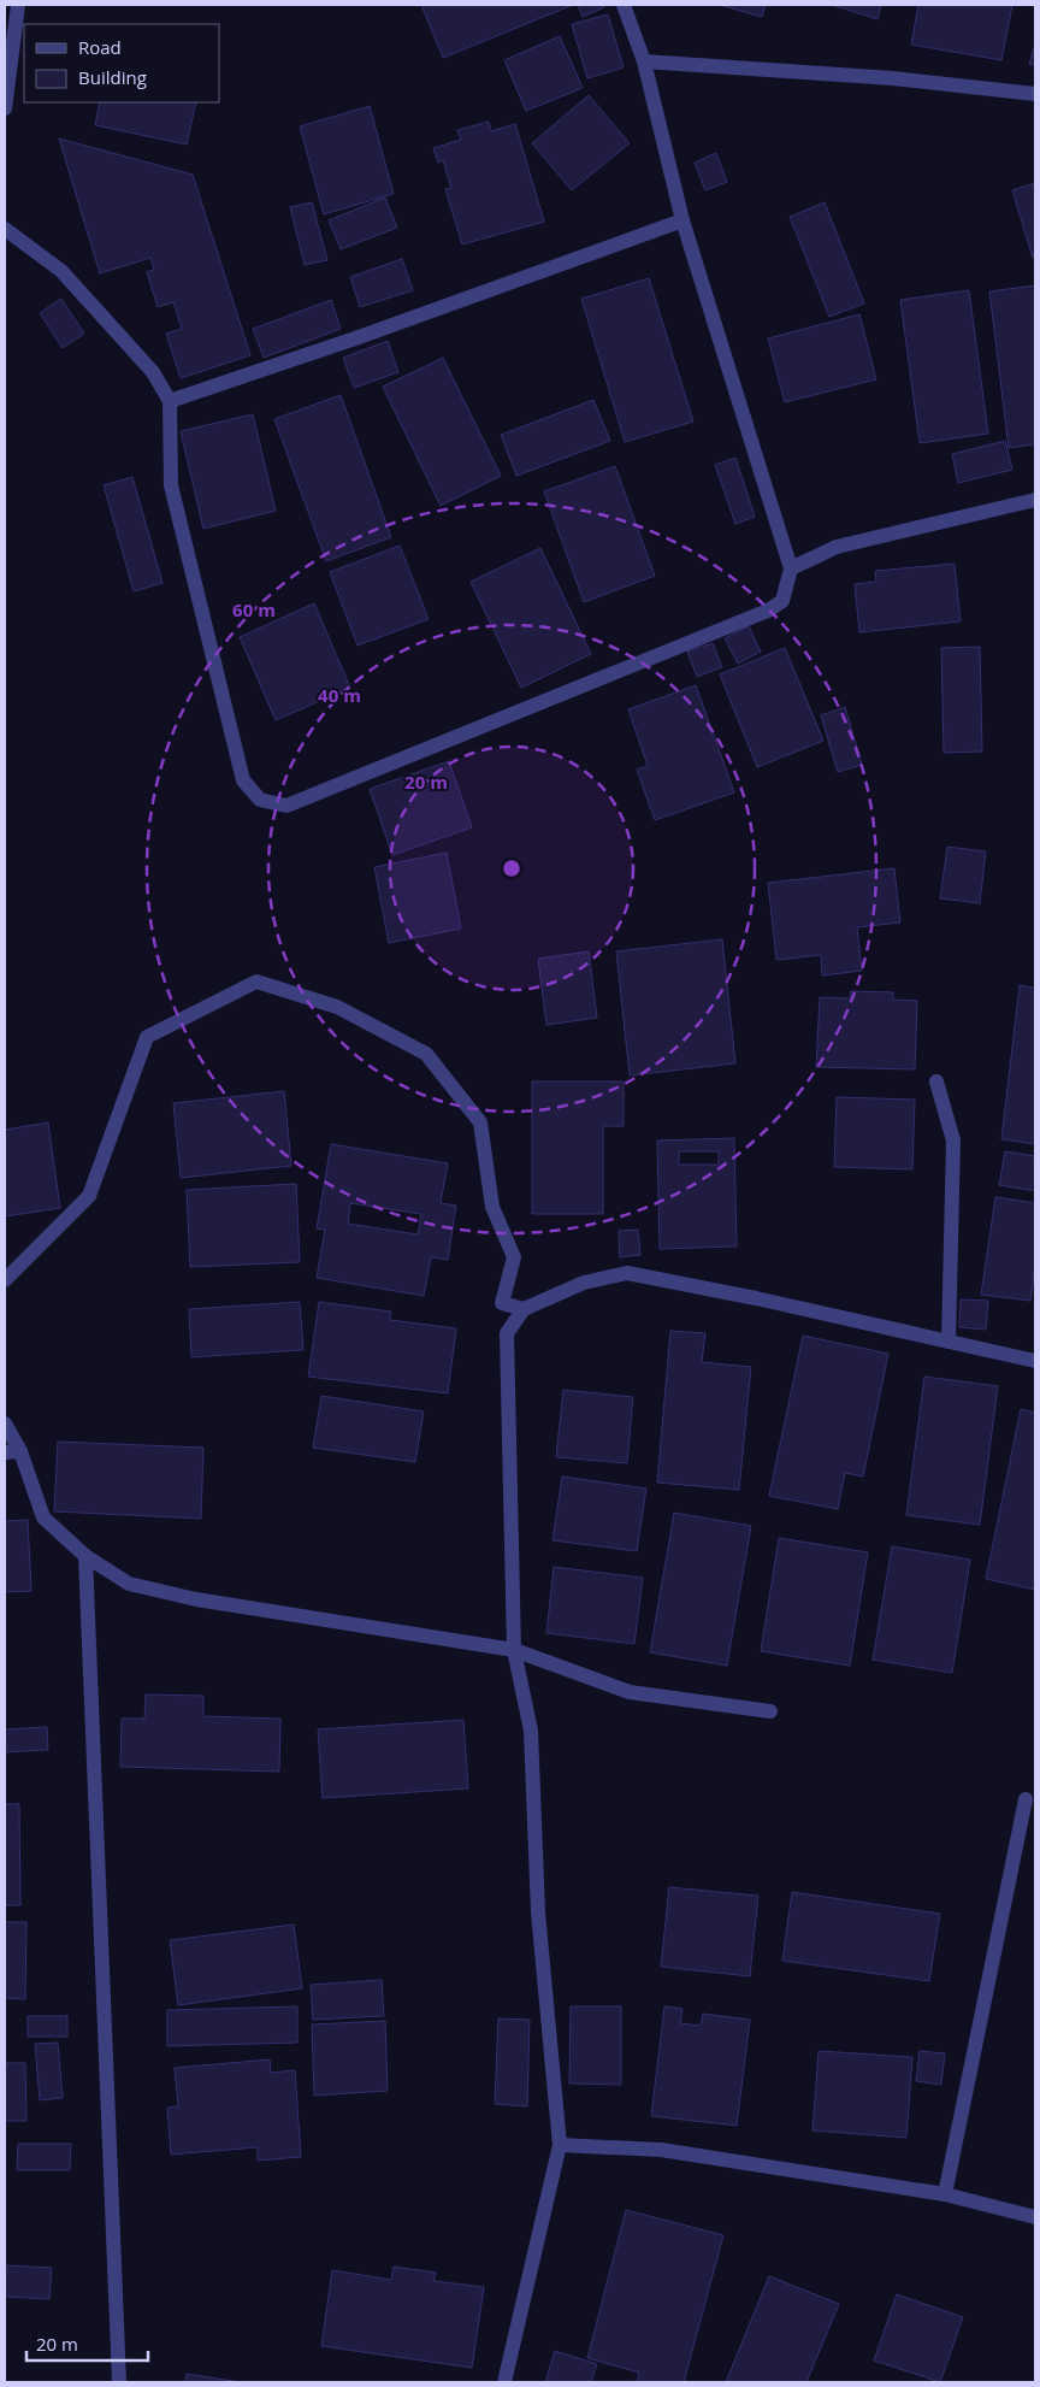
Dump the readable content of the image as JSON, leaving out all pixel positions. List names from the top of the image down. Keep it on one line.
{"legend":["Road","Building"],"scale_bar":"20 m","rings":["60 m","40 m","20 m"]}
